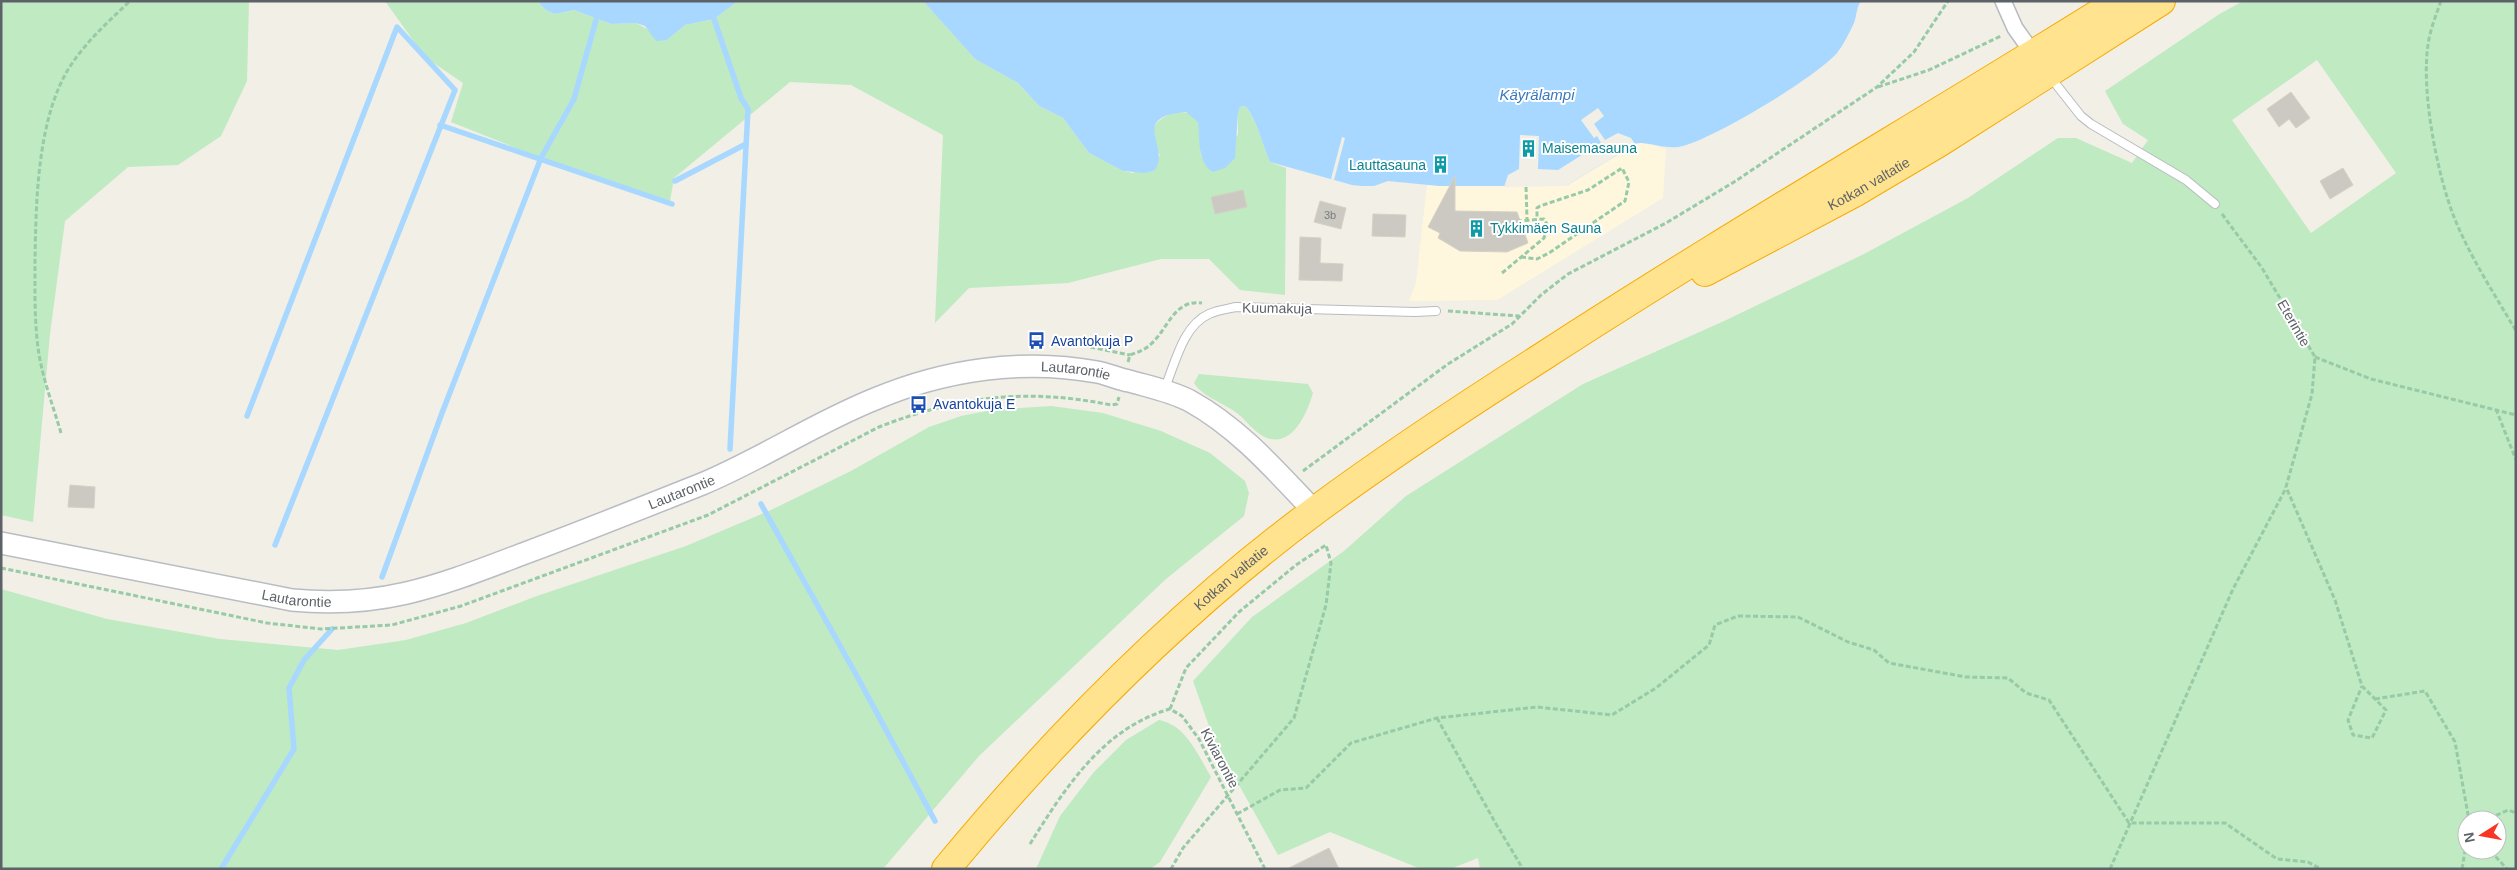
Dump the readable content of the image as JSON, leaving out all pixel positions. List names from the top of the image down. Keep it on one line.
{"streets":{"highway":["Kotkan valtatie"],"street":["Lautarontie"],"lane":["Kuumakuja"],"path":["Eterintie","Kiviarontie"]},"crossings":[["Kotkan valtatie","Lautarontie"],["Kuumakuja","Lautarontie"]],"water":["Käyrälampi"],"places":{"building":["Maisemasauna","Lauttasauna","Tykkimäen Sauna"],"bus stop":["Avantokuja P","Avantokuja E"]},"house_numbers":["3b"],"north":"left"}
